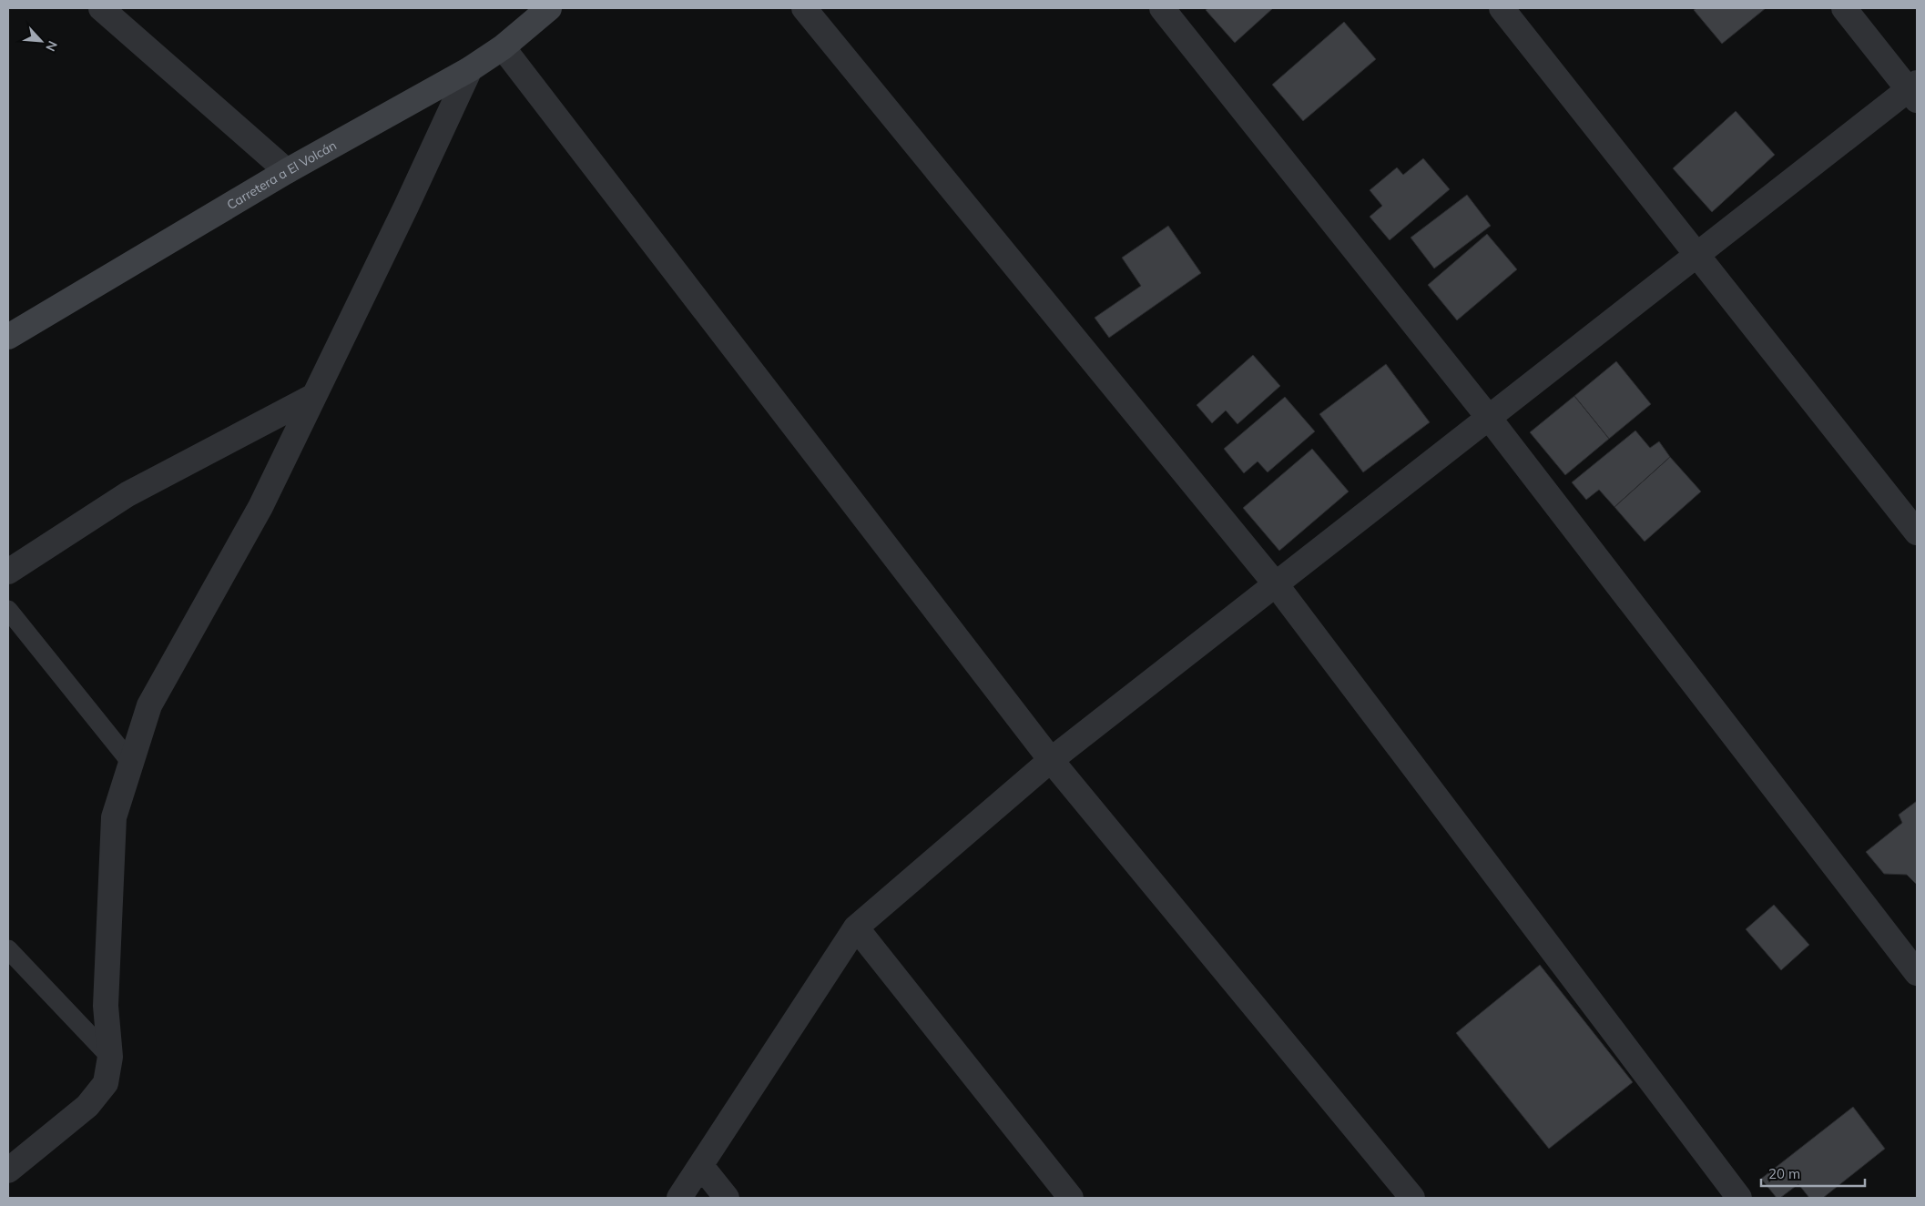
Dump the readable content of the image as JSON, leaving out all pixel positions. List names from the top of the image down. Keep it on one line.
{"streets":{"main road":["Carretera a El Volcán"]},"scale_bar":"20 m","north":"bottom right"}
